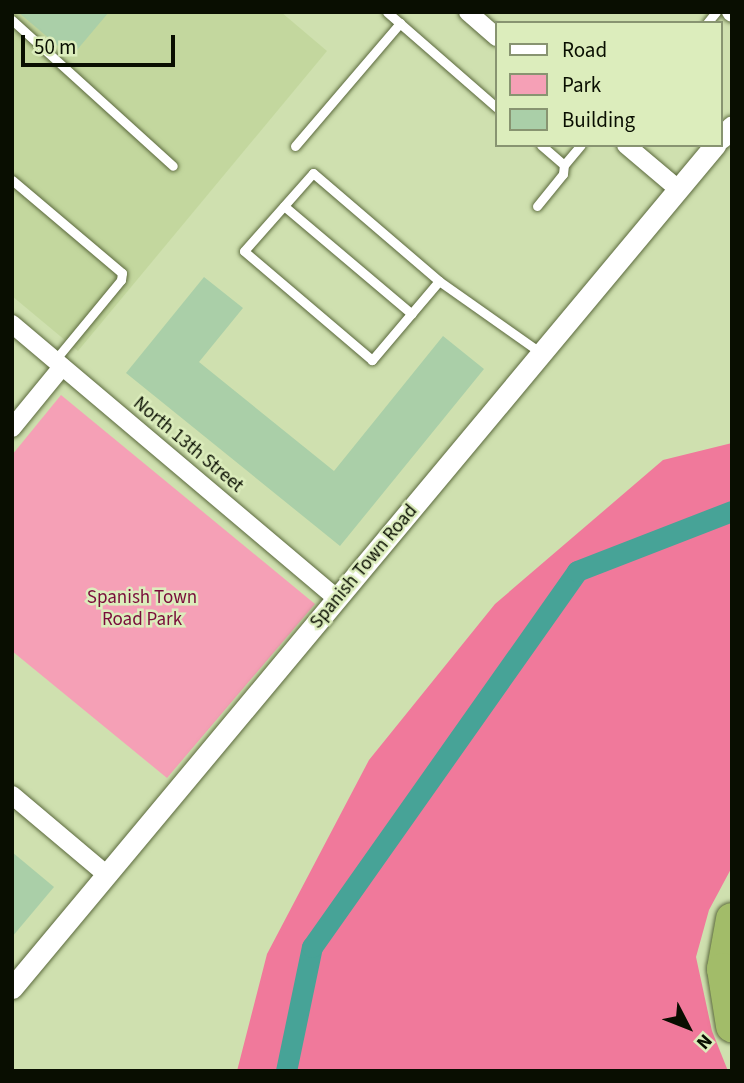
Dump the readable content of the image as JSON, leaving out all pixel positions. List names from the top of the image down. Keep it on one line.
{"streets":{"street":["North 13th Street","Spanish Town Road"]},"crossings":[["North 13th Street","Spanish Town Road"]],"parks":["Spanish Town Road Park"],"legend":["Road","Park","Building"],"scale_bar":"50 m","north":"bottom right"}
